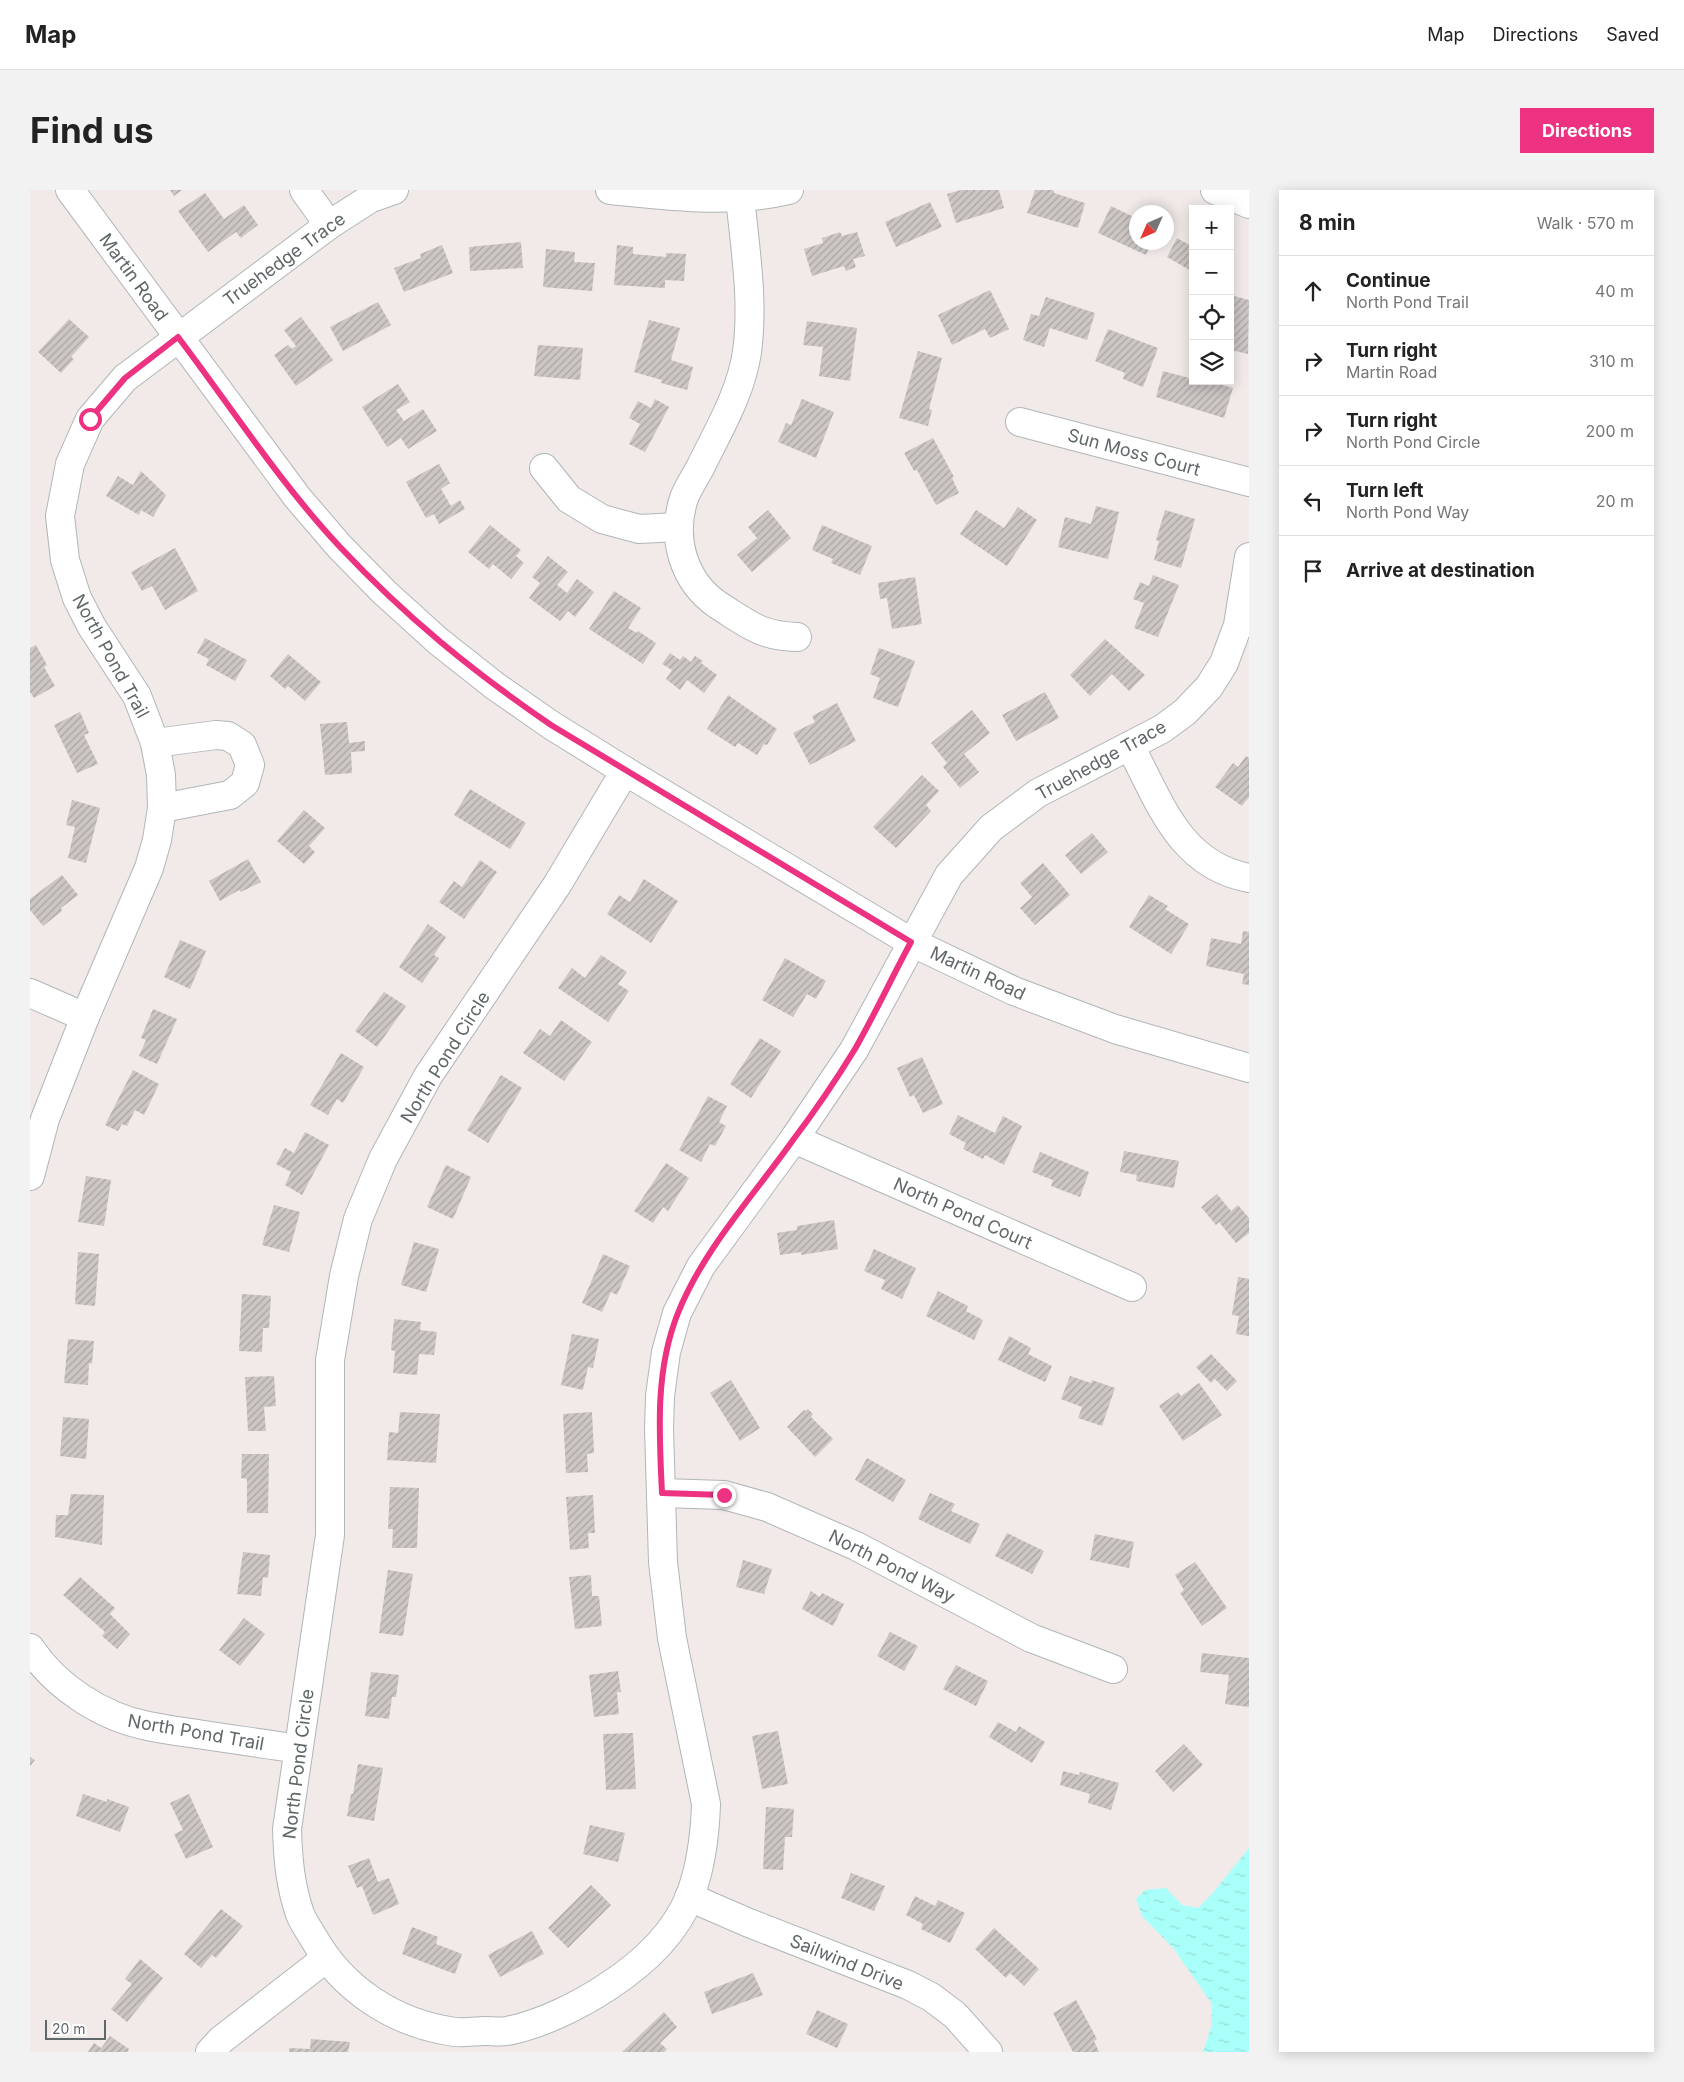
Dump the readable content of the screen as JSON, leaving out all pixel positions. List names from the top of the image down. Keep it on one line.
{"streets":{"street":["Truehedge Trace","Martin Road","Sun Moss Court","North Pond Trail","North Pond Circle","North Pond Court","North Pond Way","Sailwind Drive"]},"crossings":[["Truehedge Trace","Martin Road"],["Truehedge Trace","North Pond Trail"],["Truehedge Trace","North Pond Circle"],["Martin Road","North Pond Trail"],["Martin Road","North Pond Circle"],["North Pond Trail","North Pond Circle"],["North Pond Circle","North Pond Court"],["North Pond Circle","North Pond Way"],["North Pond Circle","Sailwind Drive"]],"scale_bar":"20 m","north":"bottom left","page":{"header":"Map","nav":["Map","Directions","Saved"],"buttons":"Directions","title":"Find us","heading":["8 min","Walk · 570 m"],"map_buttons":["+","−"],"list":[["Continue","North Pond Trail","40 m"],["Turn right","Martin Road","310 m"],["Turn right","North Pond Circle","200 m"],["Turn left","North Pond Way","20 m"],"Arrive at destination"],"scale":"20 m"}}
